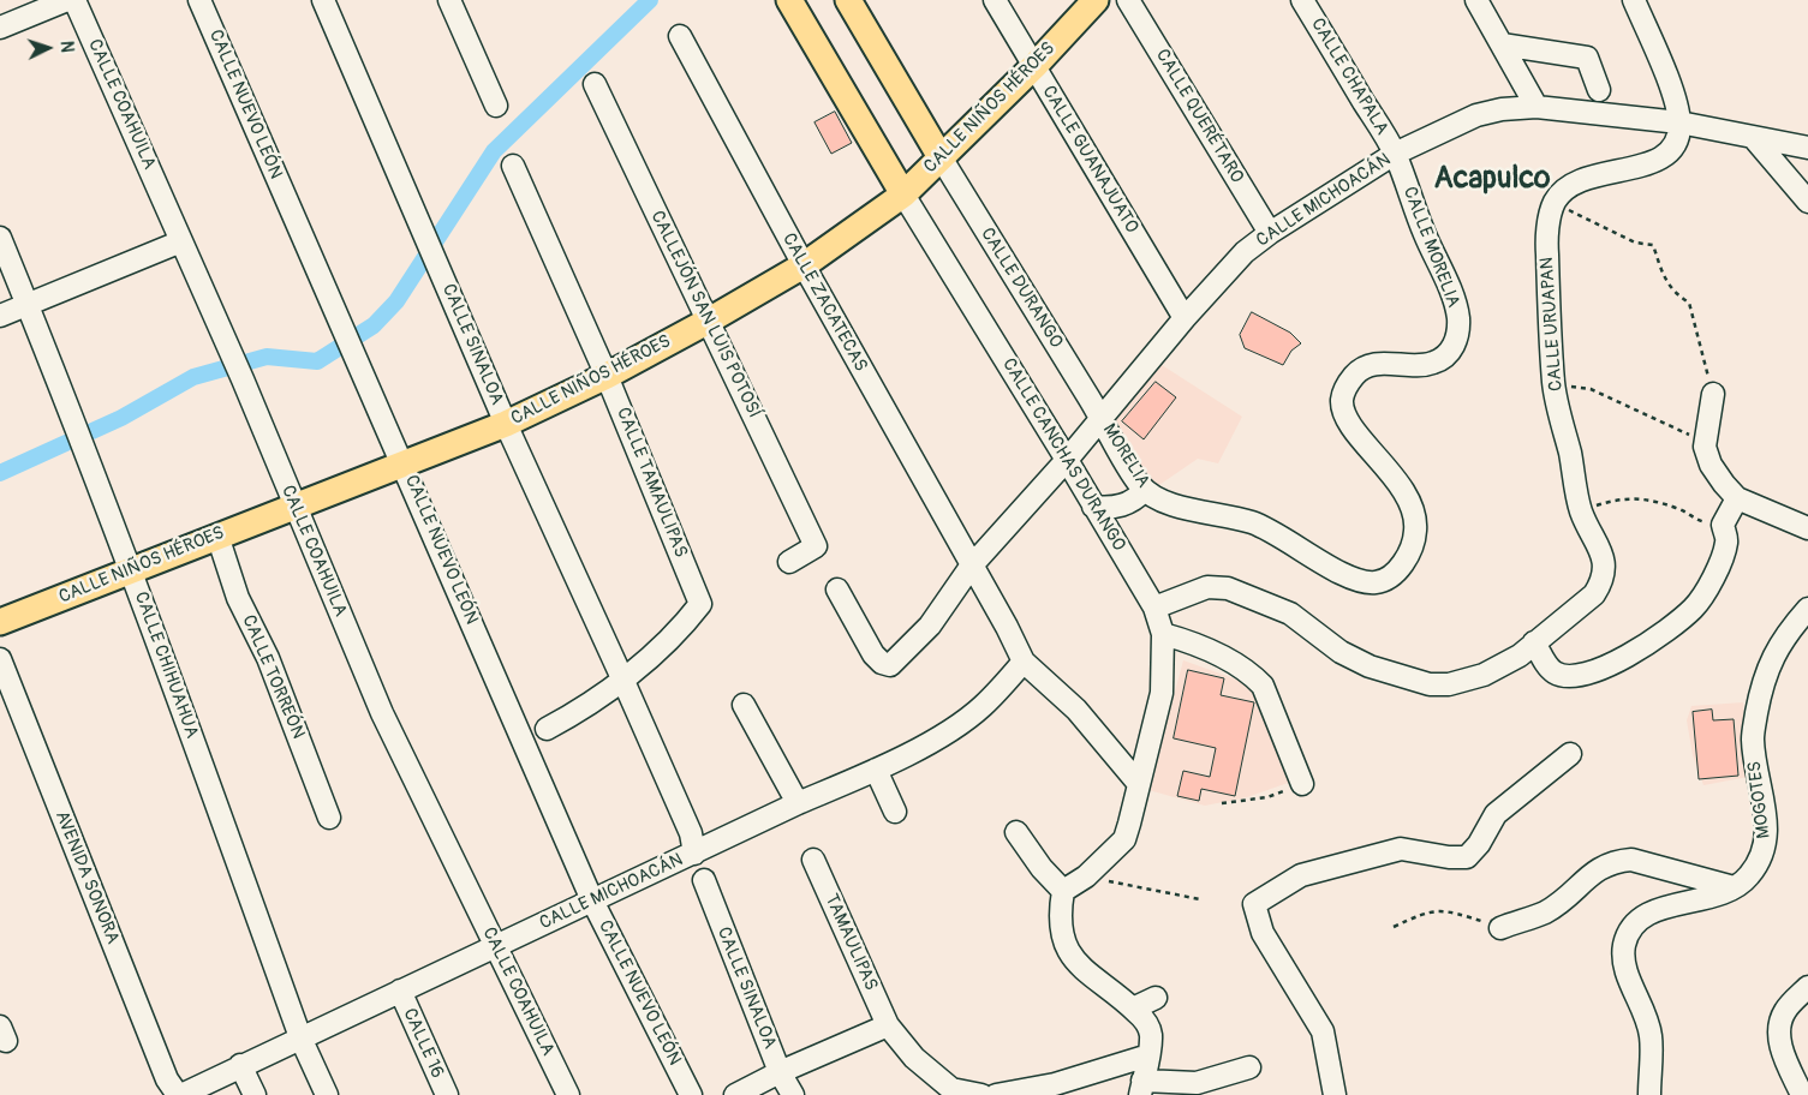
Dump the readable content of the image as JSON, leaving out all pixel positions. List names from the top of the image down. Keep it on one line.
{"streets":{"main road":["CALLE NIÑOS HÉROES","CALLE CANCHAS DURANGO"],"street":["CALLE CHAPALA","CALLE COAHUILA","CALLE NUEVO LEÓN","CALLE QUERÉTARO","CALLE GUANAJUATO","CALLE MICHOACÁN","CALLE MORELIA","CALLE DURANGO","CALLE ZACATECAS","CALLEJÓN SAN LUIS POTOSÍ","CALLE URUAPAN","CALLE SINALOA","MORELIA","CALLE TAMAULIPAS","CALLE CHIHUAHUA","CALLE TORREÓN","MOGOTES","AVENIDA SONORA","TAMAULIPAS","CALLE 16"]},"crossings":[["CALLE CHAPALA","CALLE MICHOACÁN"],["CALLE CHAPALA","CALLE MORELIA"],["CALLE COAHUILA","CALLE NIÑOS HÉROES"],["CALLE COAHUILA","CALLE MICHOACÁN"],["CALLE NUEVO LEÓN","CALLE NIÑOS HÉROES"],["CALLE NUEVO LEÓN","CALLE MICHOACÁN"],["CALLE NIÑOS HÉROES","CALLE GUANAJUATO"],["CALLE NIÑOS HÉROES","CALLE DURANGO"],["CALLE NIÑOS HÉROES","CALLE ZACATECAS"],["CALLE NIÑOS HÉROES","CALLEJÓN SAN LUIS POTOSÍ"],["CALLE NIÑOS HÉROES","CALLE SINALOA"],["CALLE NIÑOS HÉROES","CALLE CANCHAS DURANGO"],["CALLE NIÑOS HÉROES","CALLE TAMAULIPAS"],["CALLE NIÑOS HÉROES","CALLE CHIHUAHUA"],["CALLE NIÑOS HÉROES","CALLE TORREÓN"],["CALLE QUERÉTARO","CALLE MICHOACÁN"],["CALLE GUANAJUATO","CALLE MICHOACÁN"],["CALLE MICHOACÁN","CALLE MORELIA"],["CALLE MICHOACÁN","CALLE DURANGO"],["CALLE MICHOACÁN","CALLE ZACATECAS"],["CALLE MICHOACÁN","CALLE SINALOA"],["CALLE MICHOACÁN","CALLE CANCHAS DURANGO"],["CALLE MICHOACÁN","MORELIA"],["CALLE MICHOACÁN","CALLE CHIHUAHUA"],["CALLE MICHOACÁN","AVENIDA SONORA"],["CALLE MICHOACÁN","CALLE 16"],["CALLE MORELIA","MORELIA"],["CALLE DURANGO","MORELIA"],["CALLE URUAPAN","CALLE CANCHAS DURANGO"],["CALLE SINALOA","CALLE TAMAULIPAS"]],"districts":["Acapulco"],"north":"right"}
